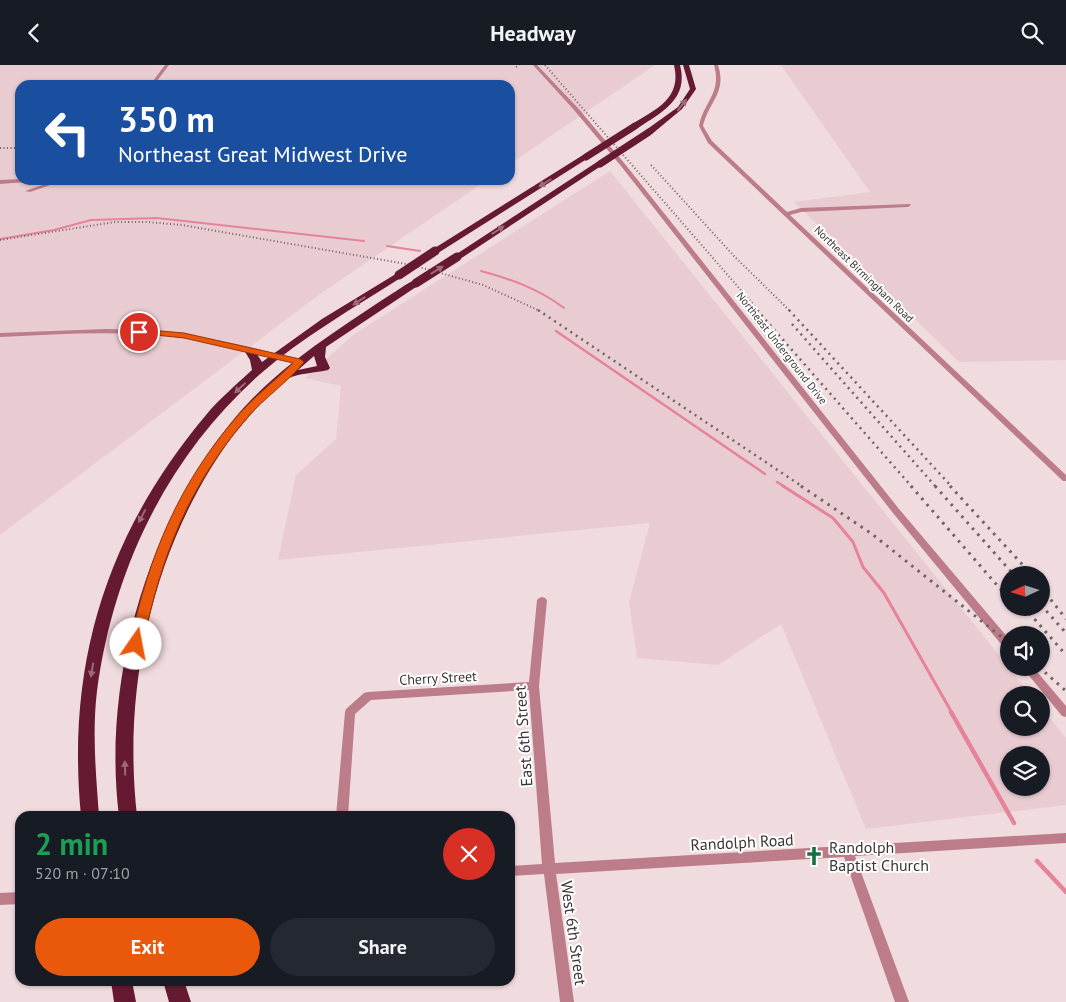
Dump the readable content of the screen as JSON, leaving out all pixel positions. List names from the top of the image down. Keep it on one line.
{"streets":{"street":["Northeast Birmingham Road","Northeast Underground Drive","Cherry Street","East 6th Street","Randolph Road","West 6th Street"]},"crossings":[["Cherry Street","East 6th Street"],["East 6th Street","Randolph Road"],["East 6th Street","West 6th Street"],["Randolph Road","West 6th Street"]],"places":{"church":["Randolph Baptist Church"]},"north":"left","page":{"header":"Headway","turn":["350 m","Northeast Great Midwest Drive"],"heading":["2 min","520 m · 07:10"],"buttons":["Exit","Share"]}}
